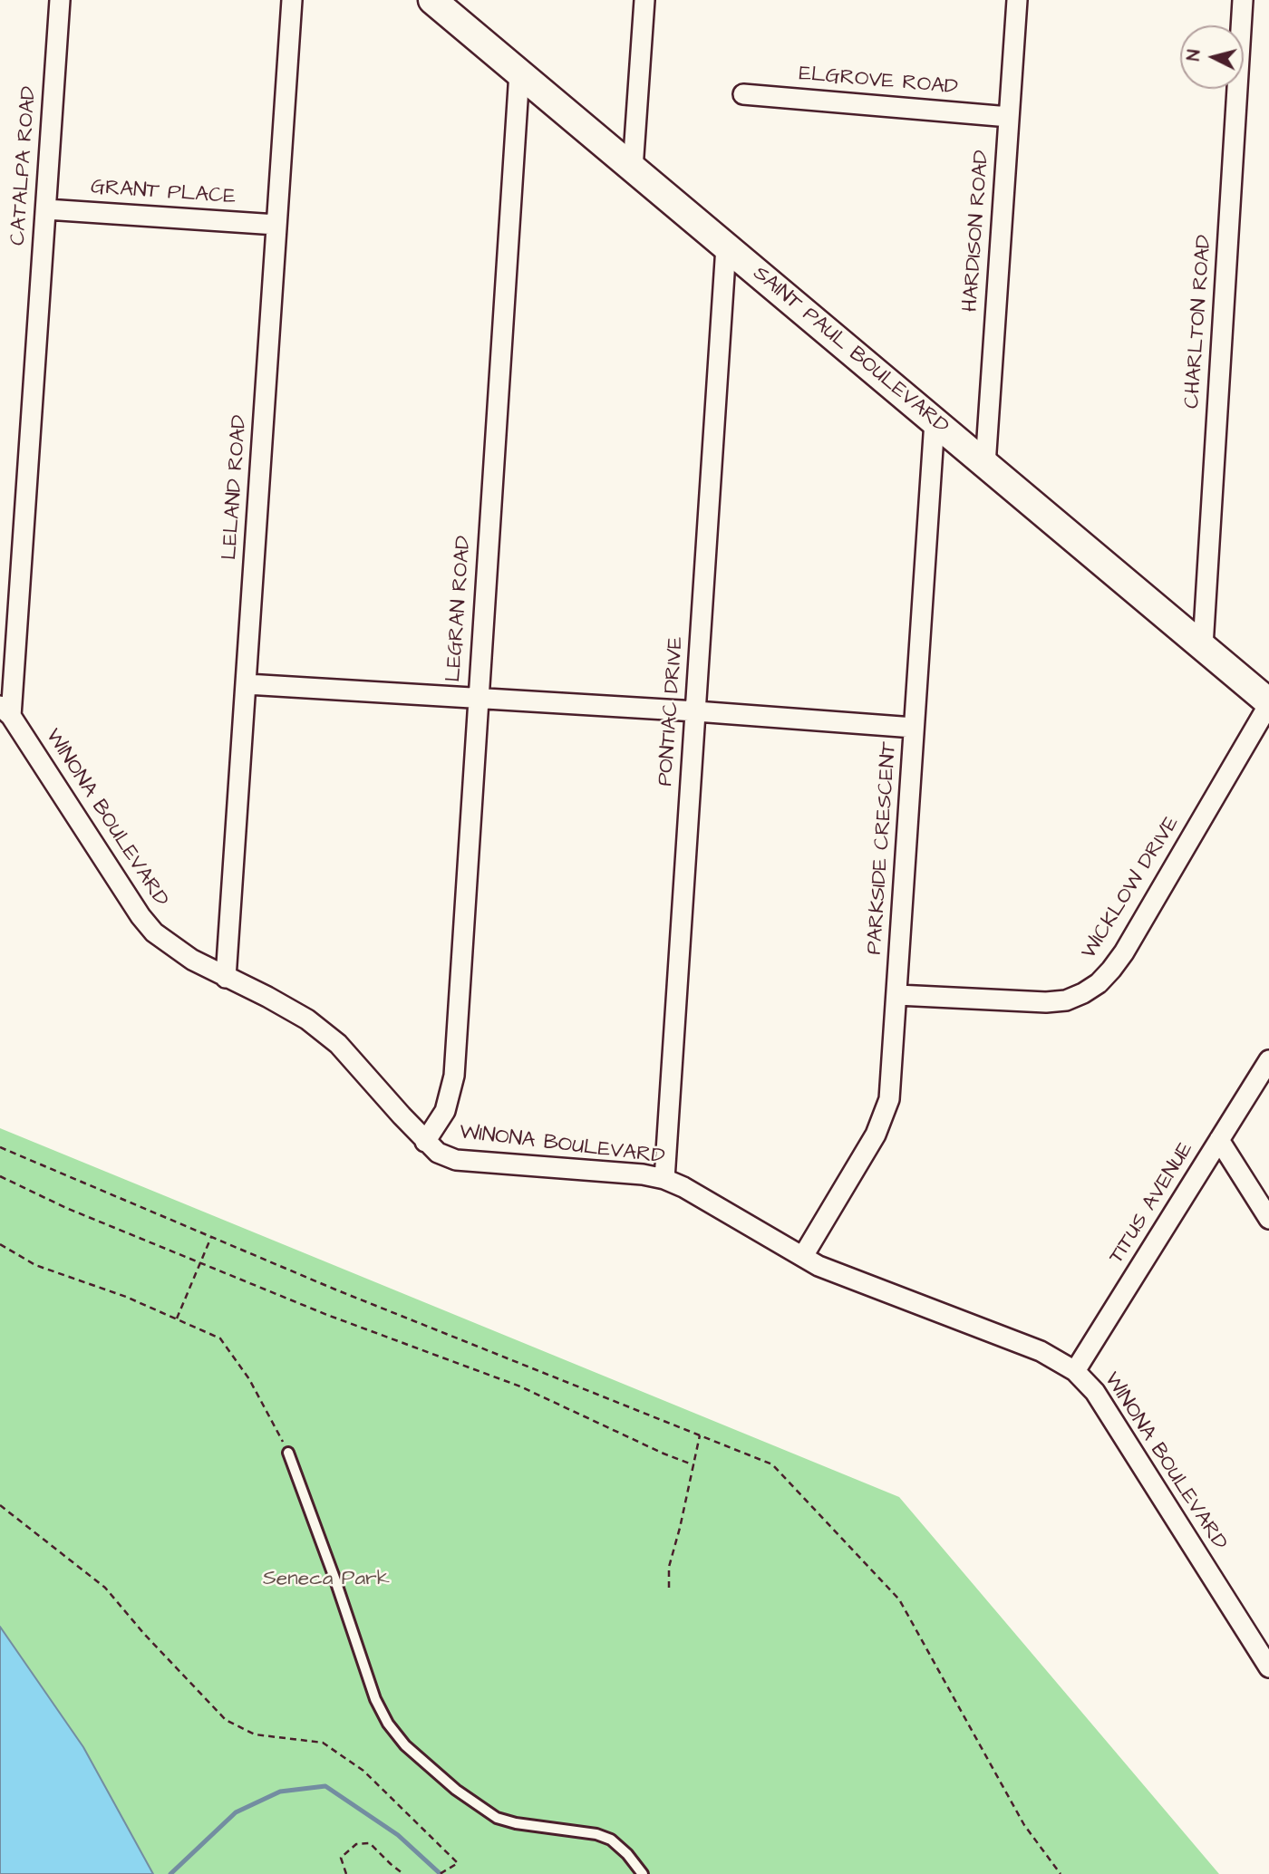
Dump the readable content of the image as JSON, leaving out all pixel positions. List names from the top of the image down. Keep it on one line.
{"streets":{"main road":["SAINT PAUL BOULEVARD"],"street":["ELGROVE ROAD","CATALPA ROAD","GRANT PLACE","HARDISON ROAD","CHARLTON ROAD","LELAND ROAD","LEGRAN ROAD","PONTIAC DRIVE","WINONA BOULEVARD","PARKSIDE CRESCENT","WICKLOW DRIVE","TITUS AVENUE"]},"crossings":[["ELGROVE ROAD","HARDISON ROAD"],["CATALPA ROAD","GRANT PLACE"],["CATALPA ROAD","WINONA BOULEVARD"],["GRANT PLACE","LELAND ROAD"],["HARDISON ROAD","SAINT PAUL BOULEVARD"],["CHARLTON ROAD","SAINT PAUL BOULEVARD"],["SAINT PAUL BOULEVARD","LEGRAN ROAD"],["SAINT PAUL BOULEVARD","PONTIAC DRIVE"],["SAINT PAUL BOULEVARD","PARKSIDE CRESCENT"],["SAINT PAUL BOULEVARD","WICKLOW DRIVE"],["LELAND ROAD","WINONA BOULEVARD"],["LEGRAN ROAD","WINONA BOULEVARD"],["PONTIAC DRIVE","WINONA BOULEVARD"],["WINONA BOULEVARD","PARKSIDE CRESCENT"],["WINONA BOULEVARD","TITUS AVENUE"],["PARKSIDE CRESCENT","WICKLOW DRIVE"]],"parks":["Seneca Park"],"north":"left"}
